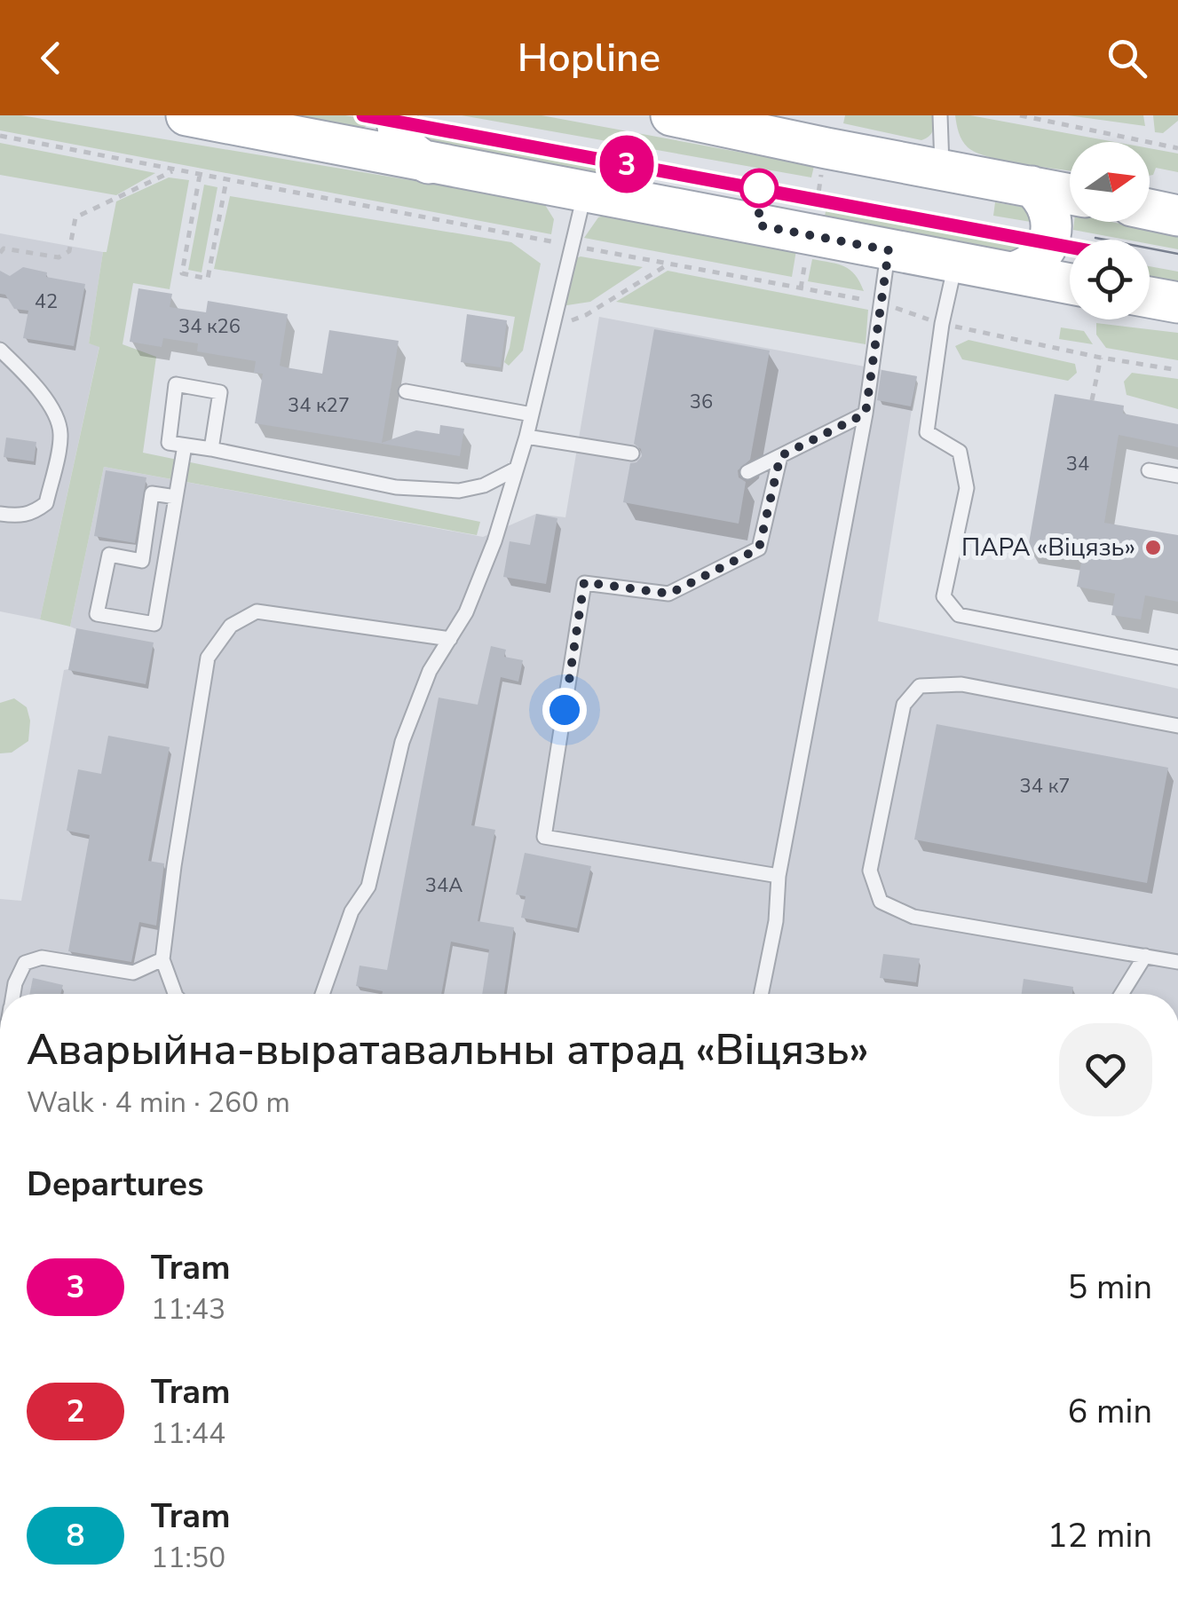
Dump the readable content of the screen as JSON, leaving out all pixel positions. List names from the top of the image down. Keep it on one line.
{"places":["ПАРА «Віцязь»"],"lines":["tram line 3"],"house_numbers":["42","34 к26","36","34 к27","34","34 к7","34А"],"north":"right","page":{"header":"Hopline","on_map":"3","heading":[["Аварыйна-выратавальны атрад «Віцязь»","Walk · 4 min · 260 m"],"Departures"],"list":[{"mark":"3","name":"Tram","note":"11:43","value":"5 min"},{"mark":"2","name":"Tram","note":"11:44","value":"6 min"},{"mark":"8","name":"Tram","note":"11:50","value":"12 min"}]}}
